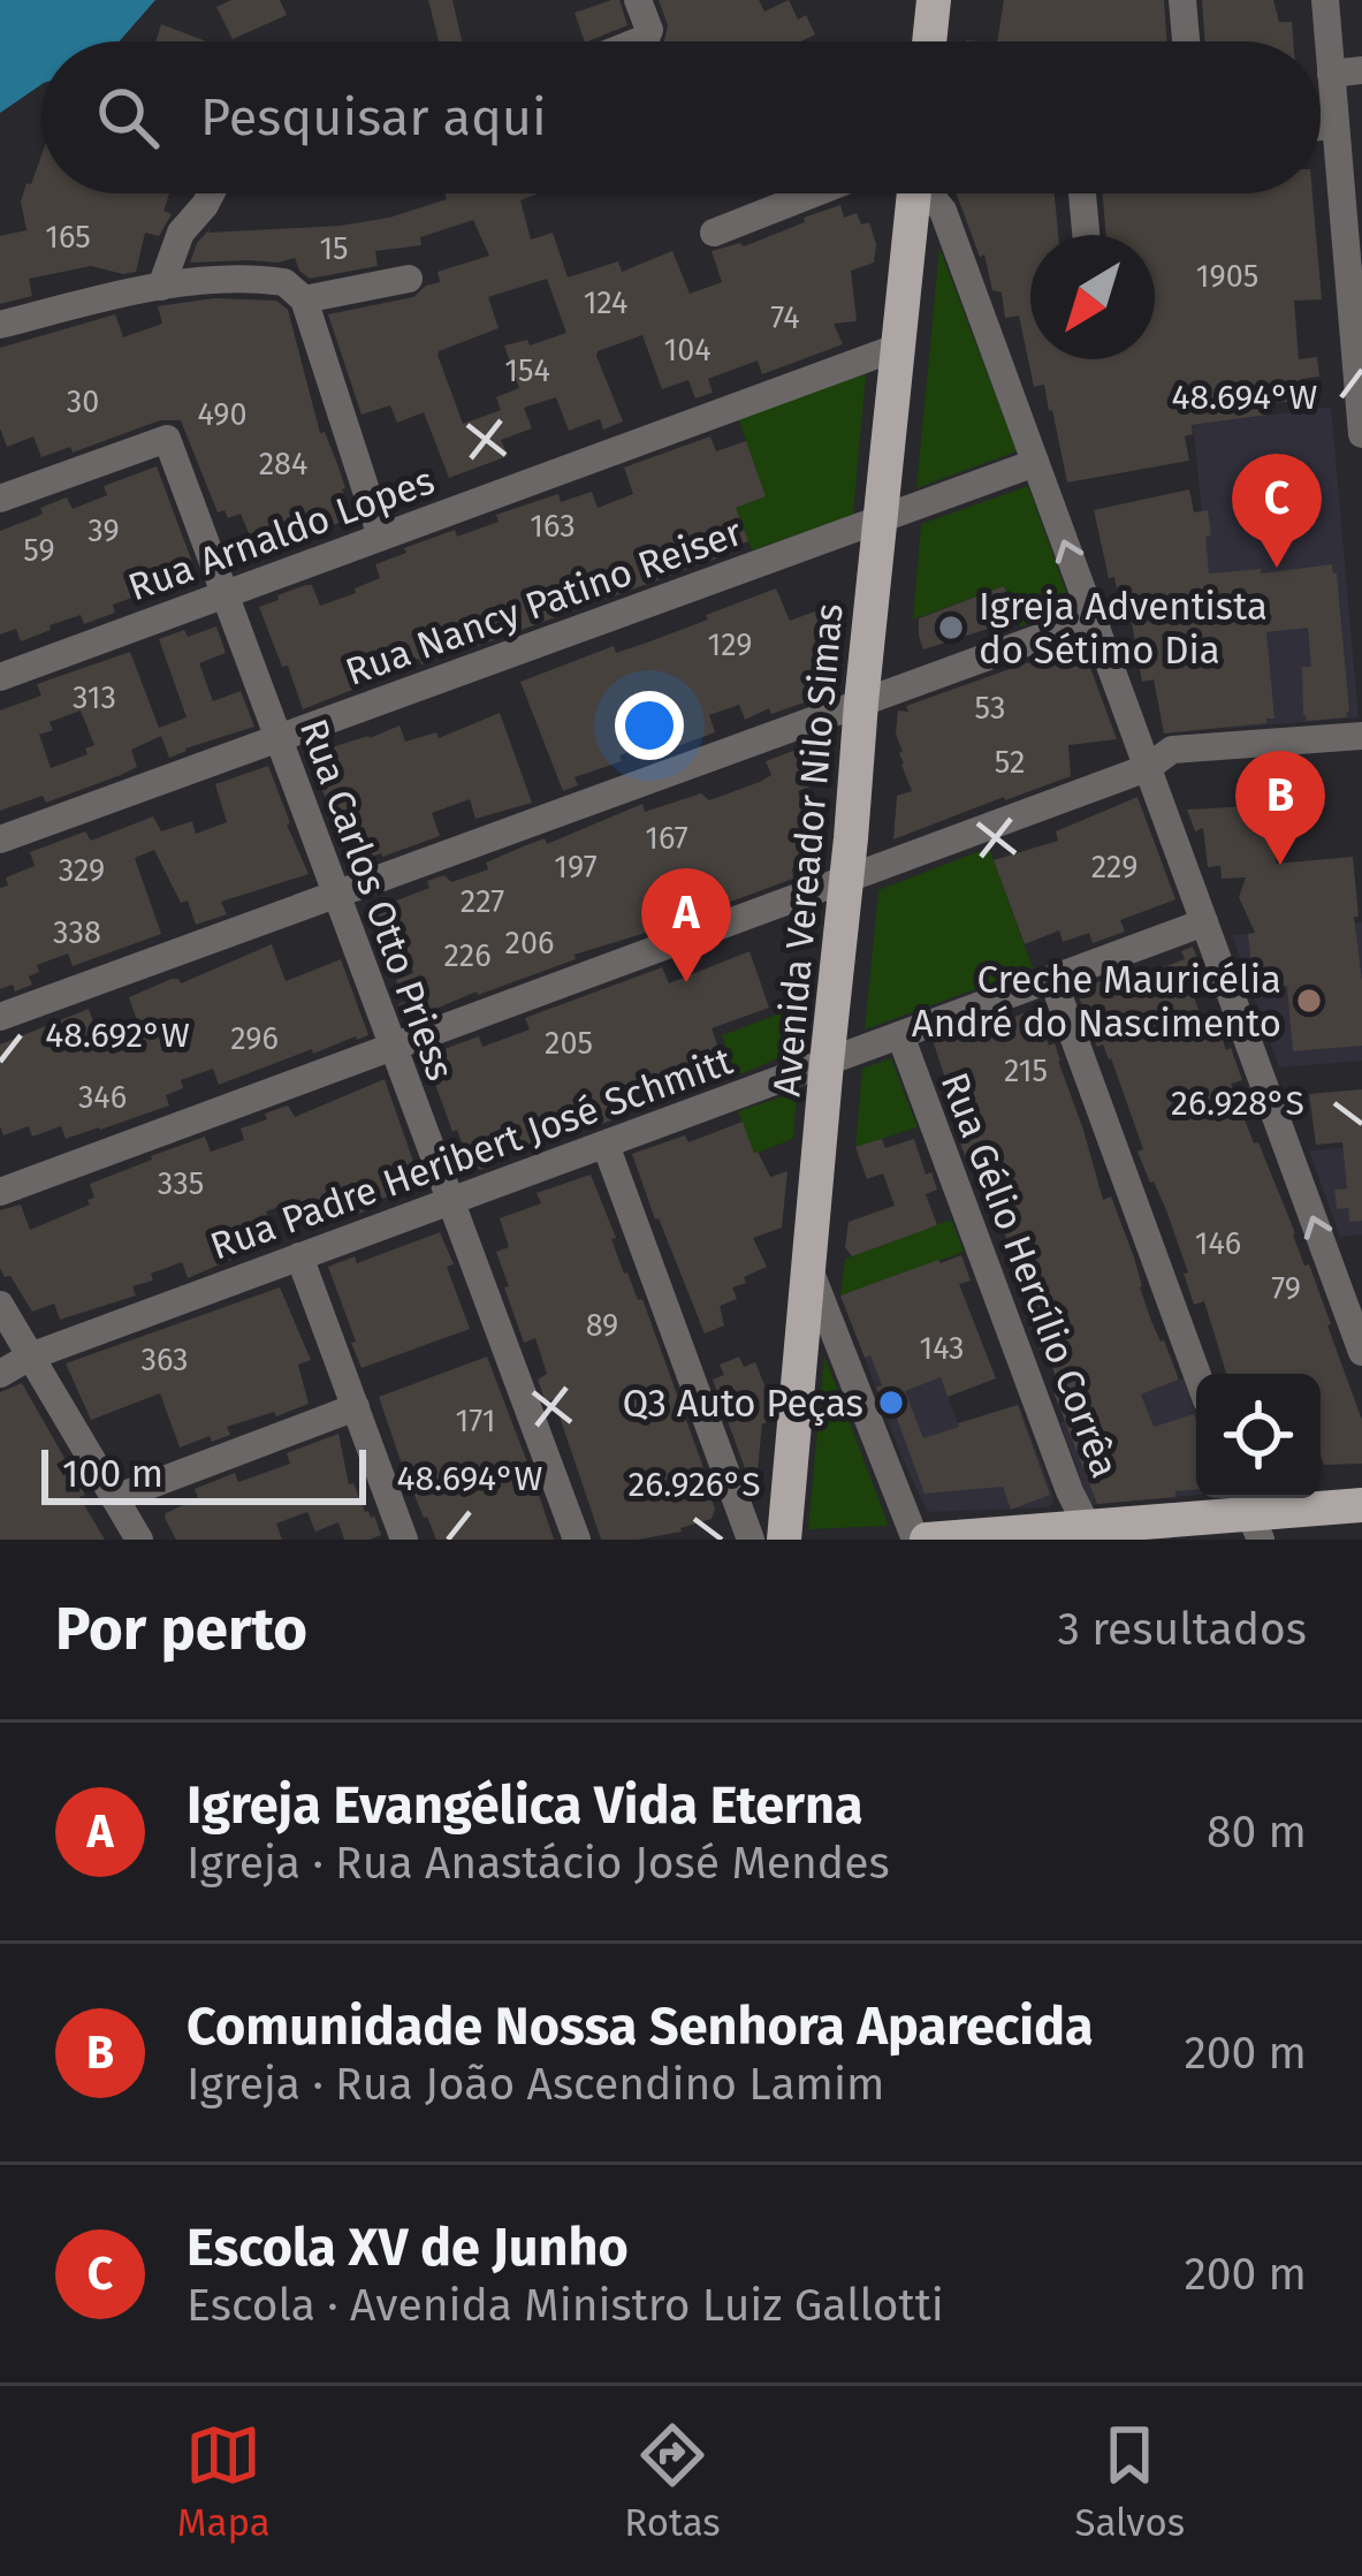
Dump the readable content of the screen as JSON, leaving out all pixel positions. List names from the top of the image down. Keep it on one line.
{"streets":{"main road":["Avenida Vereador Nilo Simas"],"street":["Rua Arnaldo Lopes","Rua Nancy Patino Reiser","Rua Carlos Otto Priess","Rua Padre Heribert José Schmitt","Rua Gélio Hercílio Corrêa"]},"crossings":[["Rua Arnaldo Lopes","Avenida Vereador Nilo Simas"],["Rua Arnaldo Lopes","Rua Carlos Otto Priess"],["Rua Nancy Patino Reiser","Avenida Vereador Nilo Simas"],["Rua Nancy Patino Reiser","Rua Carlos Otto Priess"],["Avenida Vereador Nilo Simas","Rua Padre Heribert José Schmitt"],["Rua Carlos Otto Priess","Rua Padre Heribert José Schmitt"],["Rua Padre Heribert José Schmitt","Rua Gélio Hercílio Corrêa"]],"places":["Igreja Adventista do Sétimo Dia","Creche Mauricélia André do Nascimento","Q3 Auto Peças"],"house_numbers":["165","15","1905","124","74","104","154","30","490","284","163","39","59","129","313","53","52","167","197","229","329","227","338","206","226","296","205","215","346","335","146","79","89","143","363","171"],"scale_bar":"100 m","north":"bottom left","page":{"search":"Pesquisar aqui","pins":["C","B","A"],"scale":"100 m","heading":["Por perto","3 resultados"],"list":[{"mark":"A","name":"Igreja Evangélica Vida Eterna","note":"Igreja · Rua Anastácio José Mendes","value":"80 m"},{"mark":"B","name":"Comunidade Nossa Senhora Aparecida","note":"Igreja · Rua João Ascendino Lamim","value":"200 m"},{"mark":"C","name":"Escola XV de Junho","note":"Escola · Avenida Ministro Luiz Gallotti","value":"200 m"}],"nav":["Mapa","Rotas","Salvos"]},"coordinates":["48.694°W","48.692°W","26.928°S","26.926°S"]}
